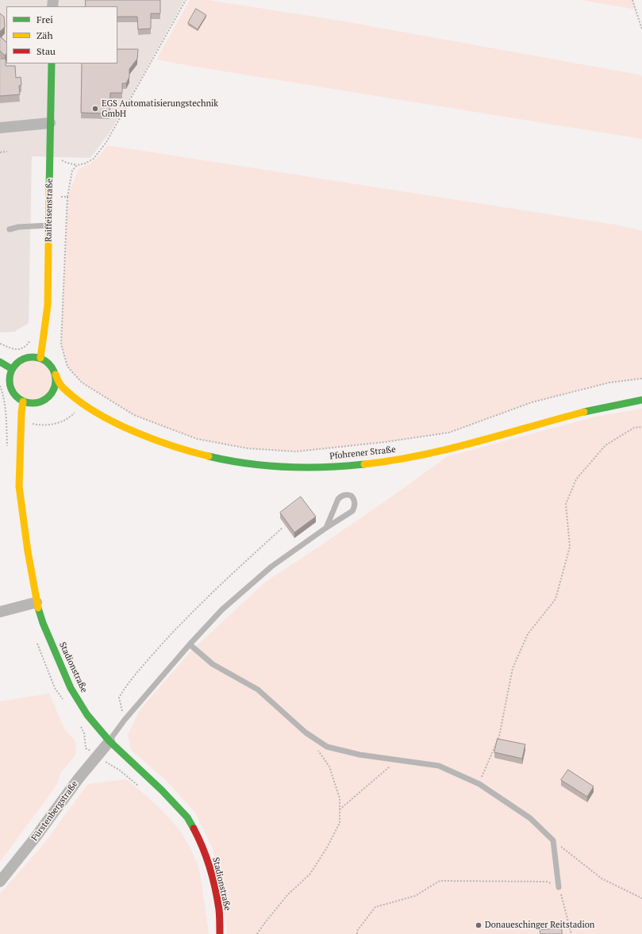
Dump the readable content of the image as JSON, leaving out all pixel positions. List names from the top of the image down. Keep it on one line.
{"streets":{"street":["Raiffeisenstraße","Pfohrener Straße","Stadionstraße","Fürstenbergstraße"]},"crossings":[["Raiffeisenstraße","Pfohrener Straße"],["Raiffeisenstraße","Stadionstraße"],["Pfohrener Straße","Stadionstraße"],["Stadionstraße","Fürstenbergstraße"]],"places":["EGS Automatisierungstechnik GmbH","Donaueschinger Reitstadion"],"legend":["Frei","Zäh","Stau"]}
